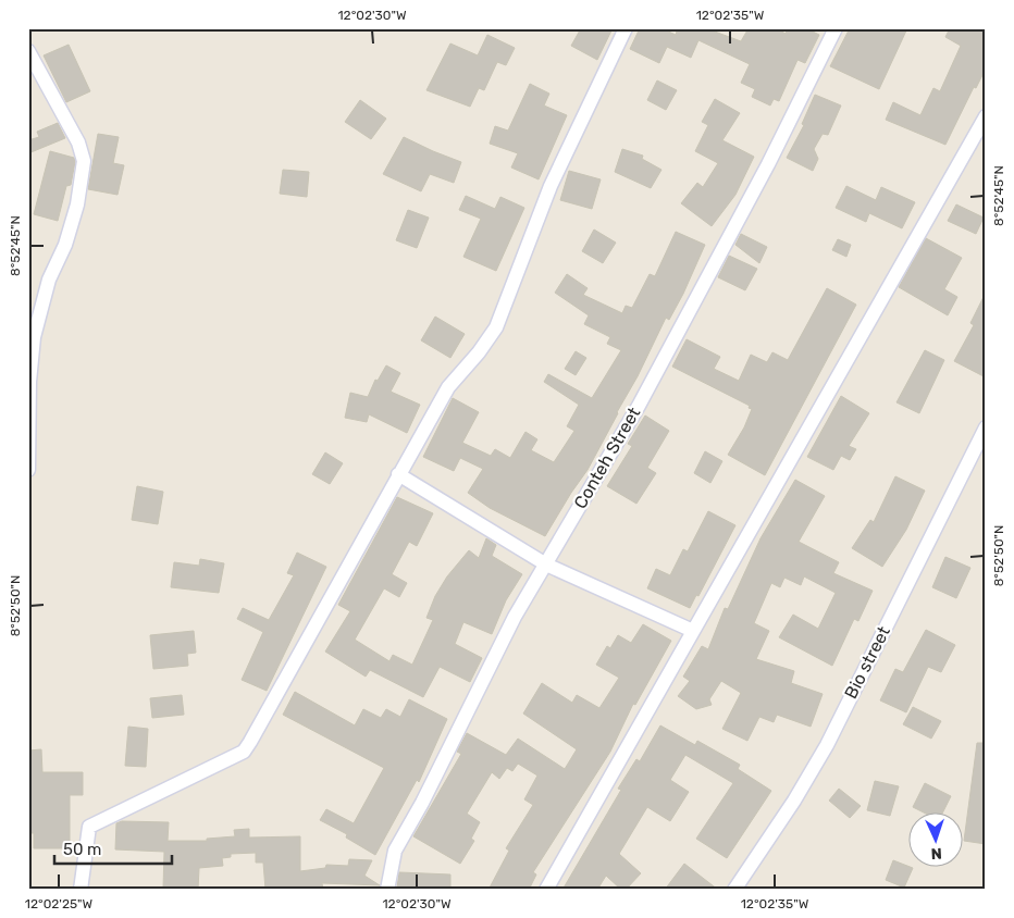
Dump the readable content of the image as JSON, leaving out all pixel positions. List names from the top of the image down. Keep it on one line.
{"streets":{"street":["Conteh Street","Bio street"]},"scale_bar":"50 m","north":"bottom","coordinates":["12°02'30\"W","12°02'35\"W","8°52'45\"N","8°52'50\"N","12°02'25\"W"]}
